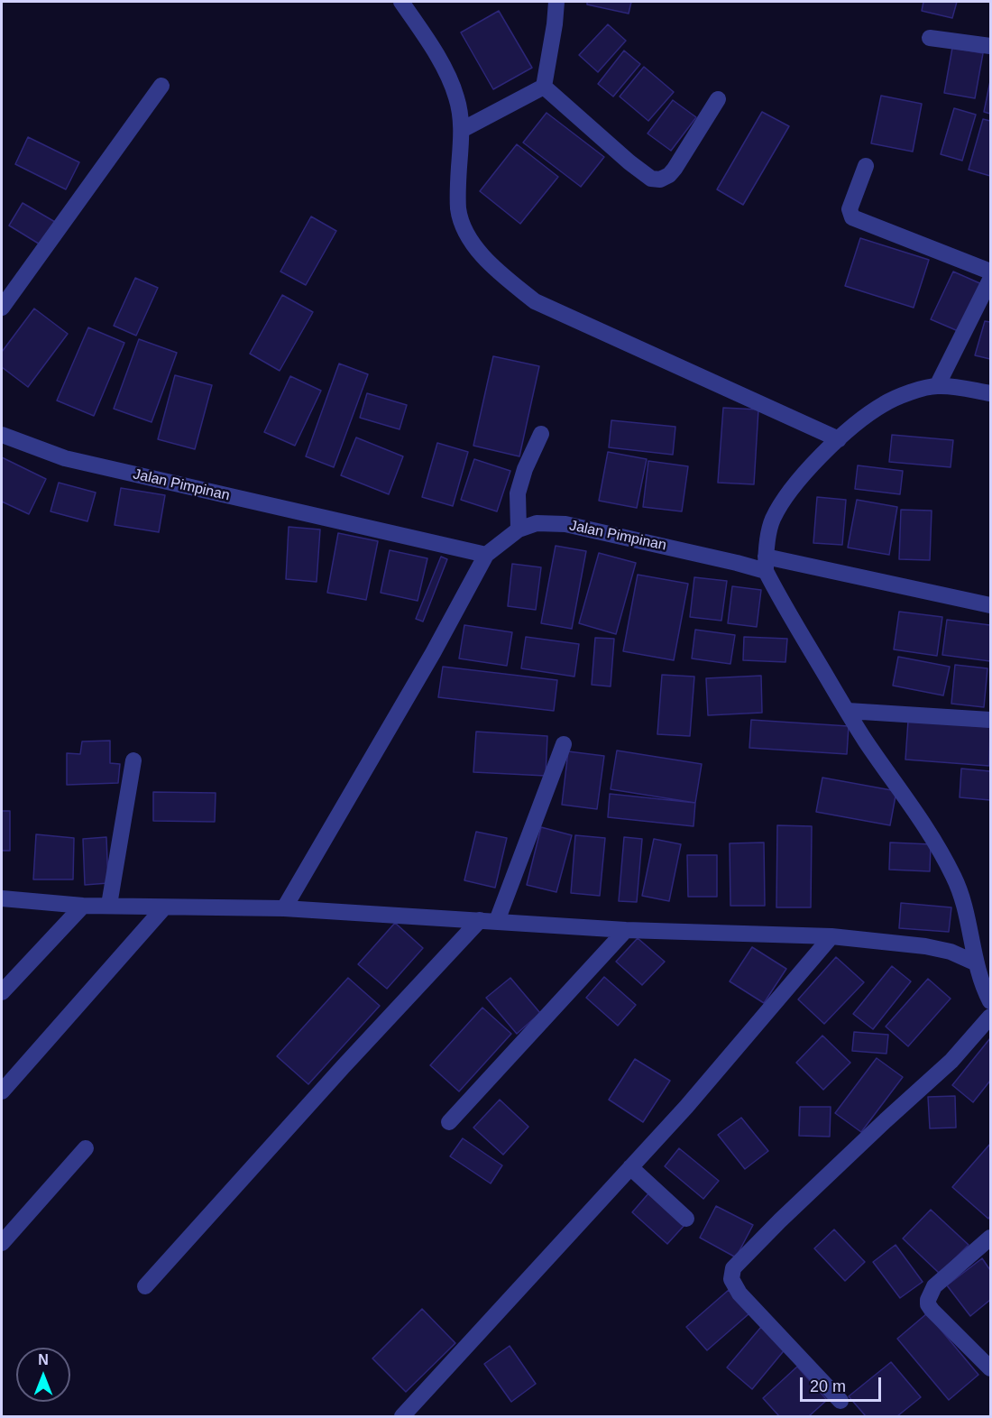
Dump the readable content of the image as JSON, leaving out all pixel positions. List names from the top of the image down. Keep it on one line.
{"streets":{"street":["Jalan Pimpinan"]},"scale_bar":"20 m","north":"top"}
